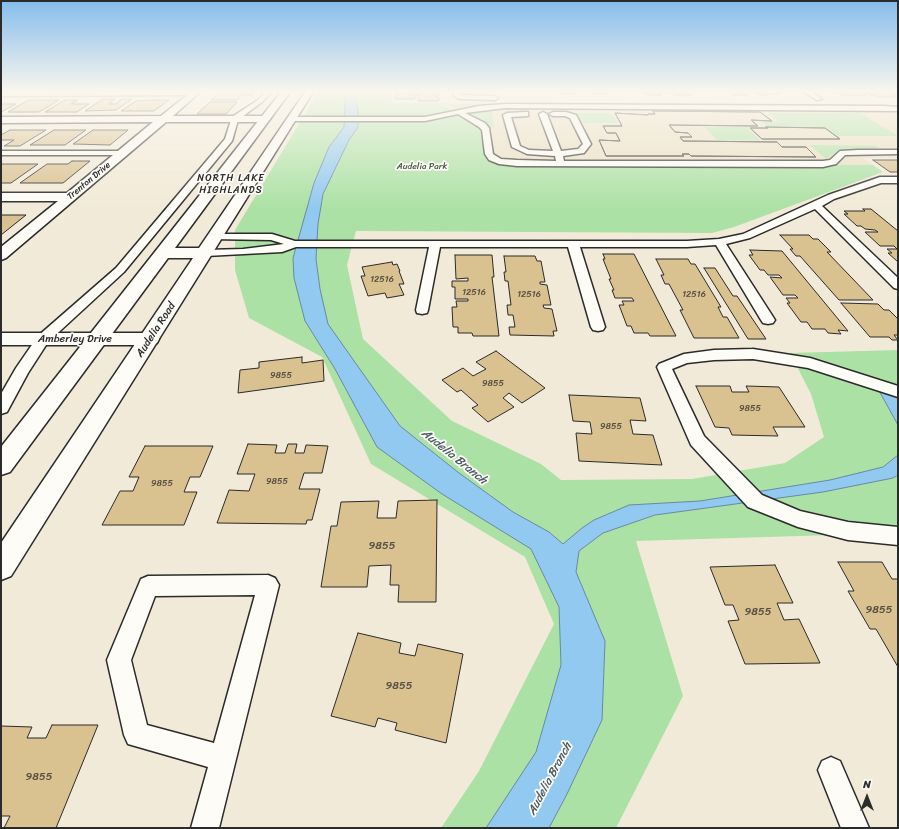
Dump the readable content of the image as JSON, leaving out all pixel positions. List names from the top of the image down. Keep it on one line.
{"streets":{"main road":["Trenton Drive","Audelia Road","Amberley Drive"]},"crossings":[["Audelia Road","Amberley Drive"]],"districts":["NORTH LAKE HIGHLANDS"],"water":["Audelia Branch"],"parks":["Audelia Park"],"house_numbers":["12516","12516","12516","12516","9855","9855","9855","9855","9855","9855","9855","9855","9855","9855","9855"],"north":"top"}
